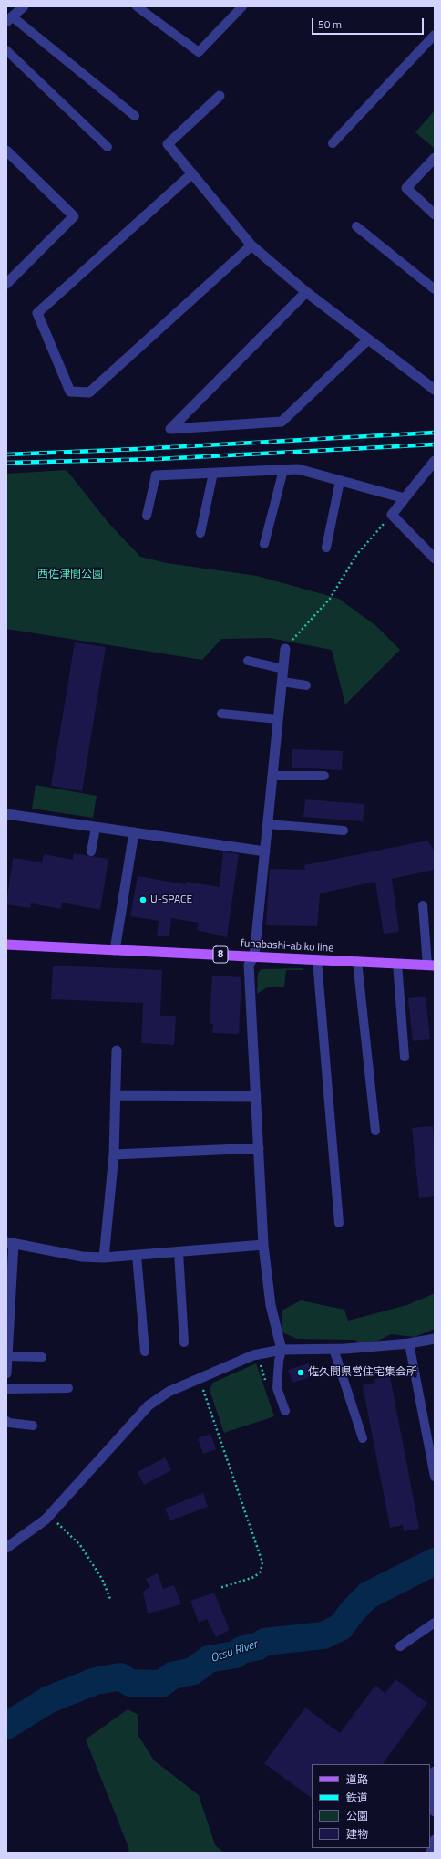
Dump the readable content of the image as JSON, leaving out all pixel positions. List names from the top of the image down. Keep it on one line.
{"streets":{"main road":["funabashi-abiko line","8"]},"water":["Otsu River"],"parks":["西佐津間公園"],"places":["U-SPACE","佐久間県営住宅集会所"],"legend":["道路","鉄道","公園","建物"],"scale_bar":"50 m"}
